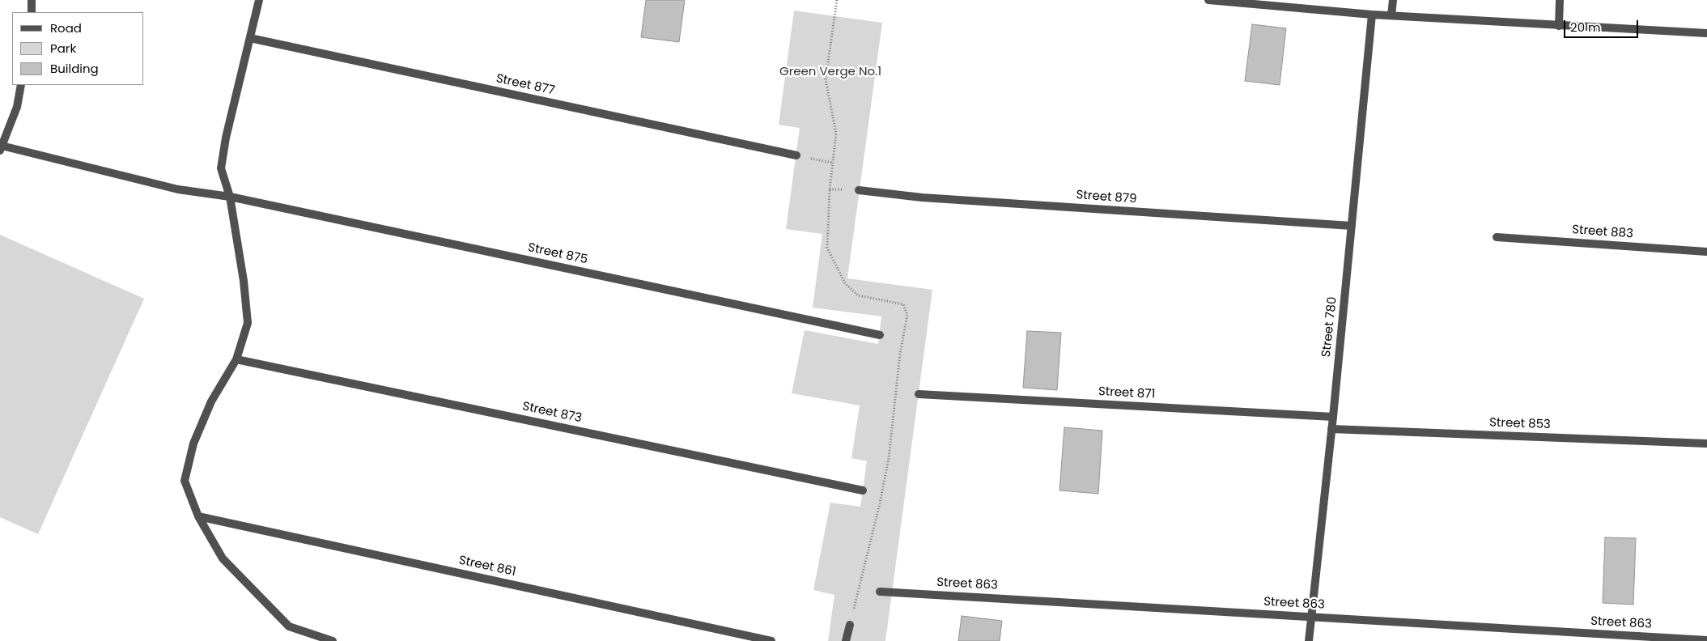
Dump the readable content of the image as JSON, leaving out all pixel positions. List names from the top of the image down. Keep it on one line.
{"streets":{"street":["Street 877","Street 879","Street 883","Street 875","Street 780","Street 871","Street 873","Street 853","Street 861","Street 863"]},"crossings":[["Street 879","Street 780"],["Street 780","Street 871"],["Street 780","Street 853"],["Street 780","Street 863"]],"parks":["Green Verge No.1"],"legend":["Road","Park","Building"],"scale_bar":"20 m"}
